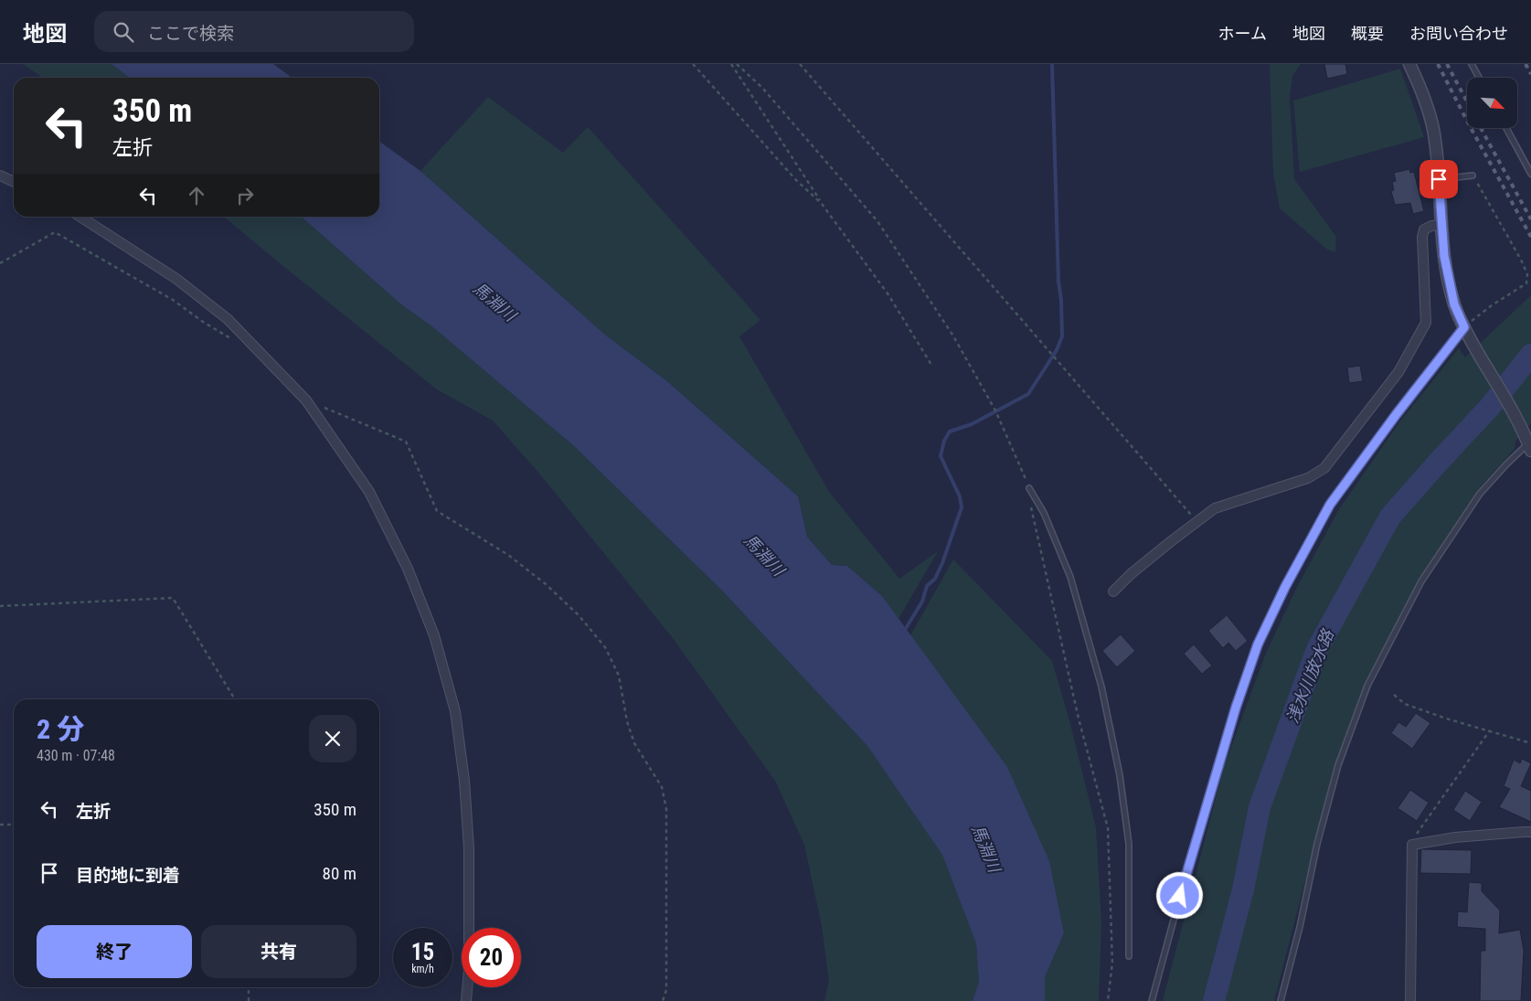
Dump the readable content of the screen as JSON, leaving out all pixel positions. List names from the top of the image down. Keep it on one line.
{"water":["馬淵川","浅水川放水路"],"north":"bottom right","page":{"header":"地図","search":"ここで検索","nav":["ホーム","地図","概要","お問い合わせ"],"turn":["350 m","左折"],"heading":["2 分","430 m · 07:48"],"list":[{"name":"左折","value":"350 m"},{"name":"目的地に到着","value":"80 m"}],"buttons":["終了","共有"],"speed":"15 km/h","limit":"20"}}
